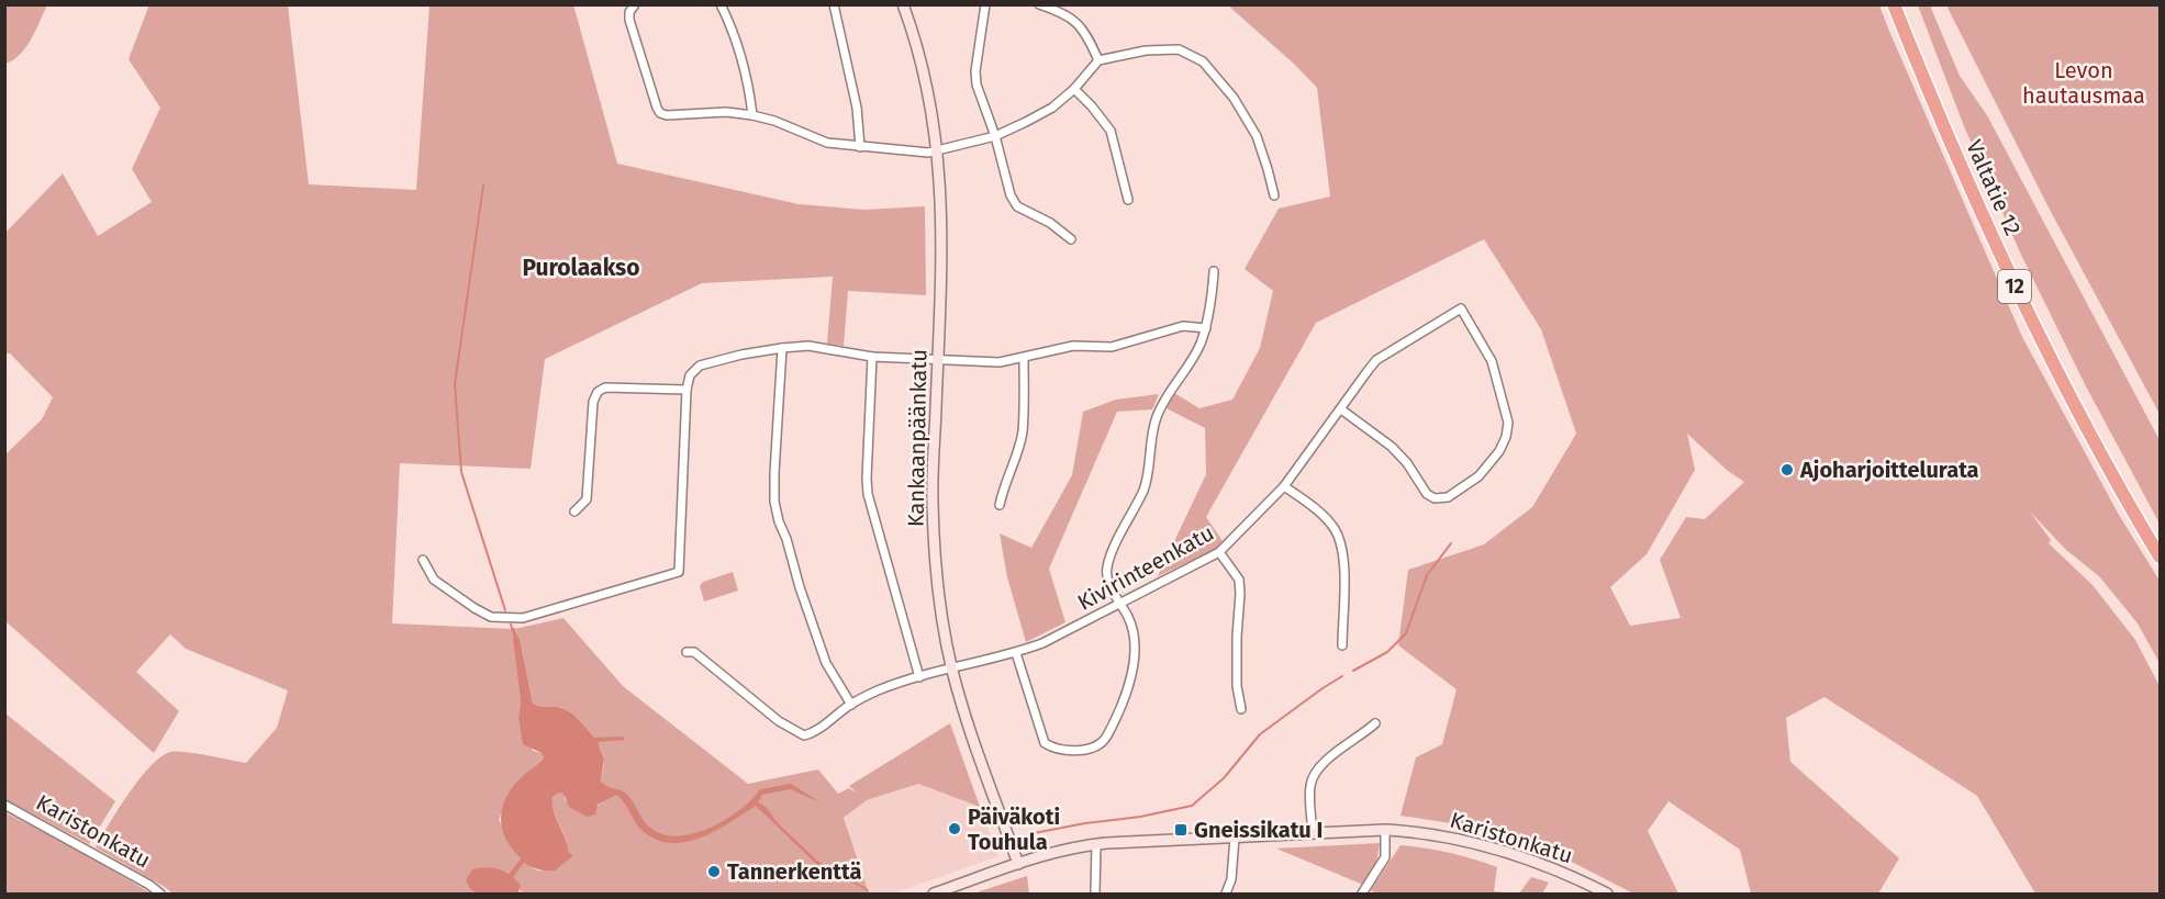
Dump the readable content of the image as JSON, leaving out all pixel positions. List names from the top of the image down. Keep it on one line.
{"streets":{"highway":["Valtatie 12","12"],"street":["Kankaanpäänkatu","Kivirinteenkatu","Karistonkatu"]},"crossings":[["Kankaanpäänkatu","Kivirinteenkatu"],["Kankaanpäänkatu","Karistonkatu"]],"districts":["Purolaakso"],"parks":["Levon hautausmaa"],"places":{"other":["Ajoharjoittelurata","Päiväkoti Touhula","Tannerkenttä"],"transit":["Gneissikatu I"]}}
